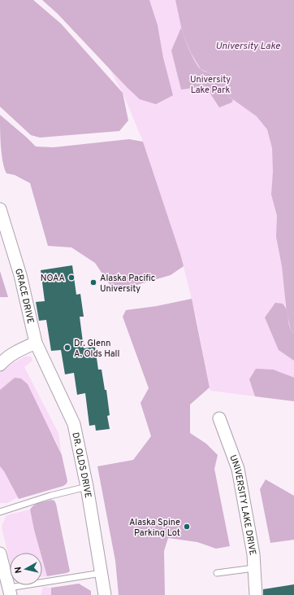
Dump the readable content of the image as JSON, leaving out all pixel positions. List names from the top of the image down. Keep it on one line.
{"streets":{"street":["GRACE DRIVE","DR. OLDS DRIVE","UNIVERSITY LAKE DRIVE"]},"crossings":[["GRACE DRIVE","DR. OLDS DRIVE"]],"water":["University Lake"],"parks":["University Lake Park"],"places":["NOAA","Alaska Pacific University","Dr. Glenn A. Olds Hall","Alaska Spine Parking Lot"],"north":"left"}
